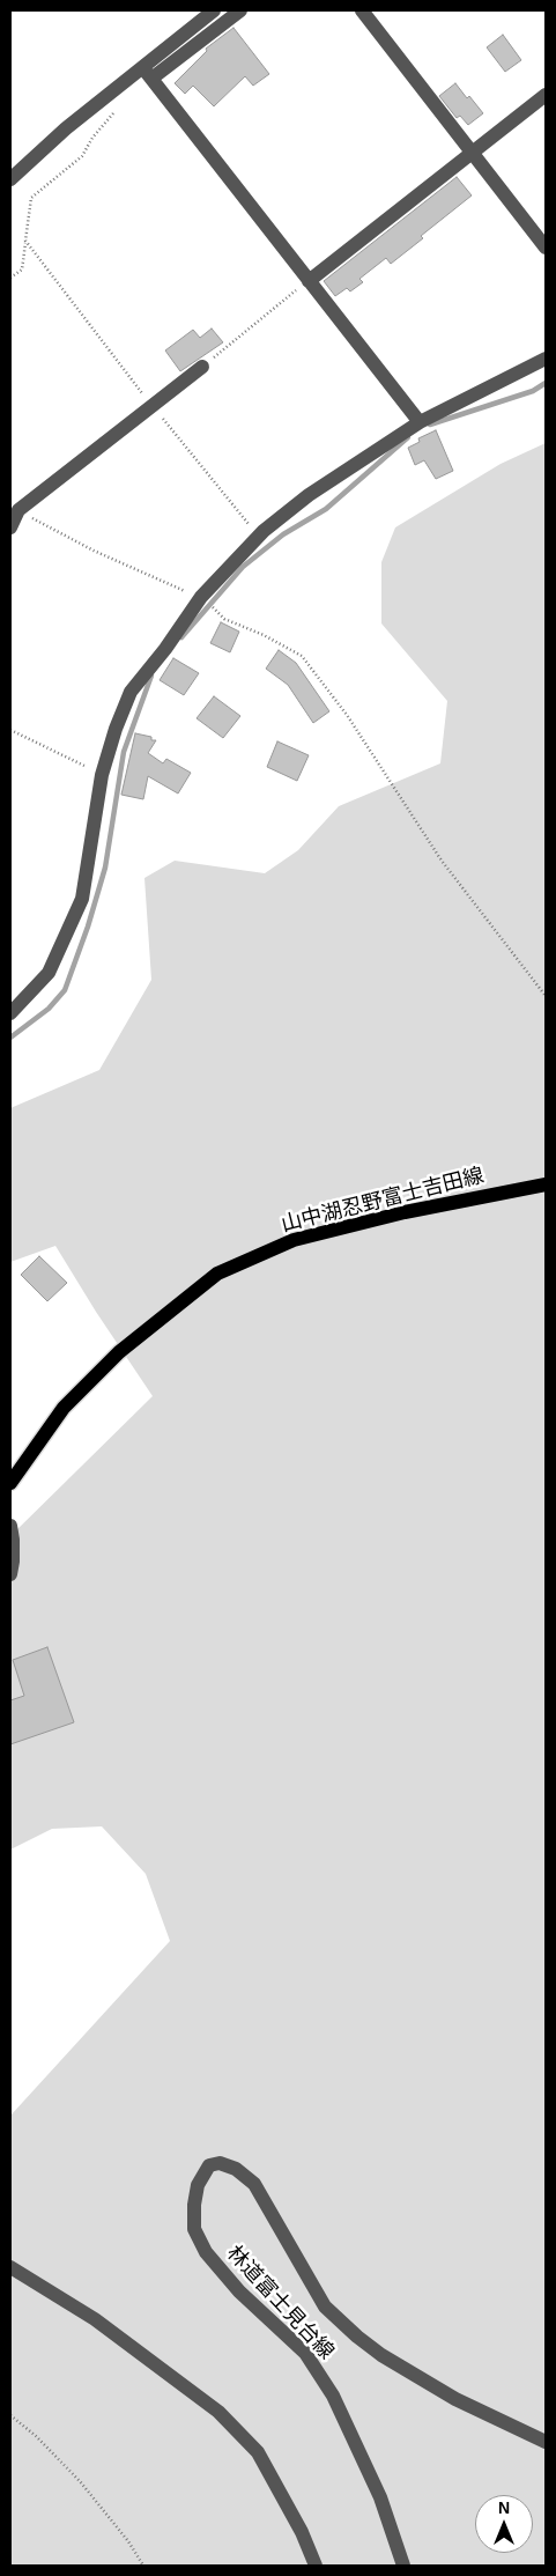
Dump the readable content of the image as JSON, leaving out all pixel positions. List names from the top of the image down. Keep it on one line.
{"streets":{"main road":["山中湖忍野富士吉田線"],"street":["林道富士見台線"]},"north":"top"}
